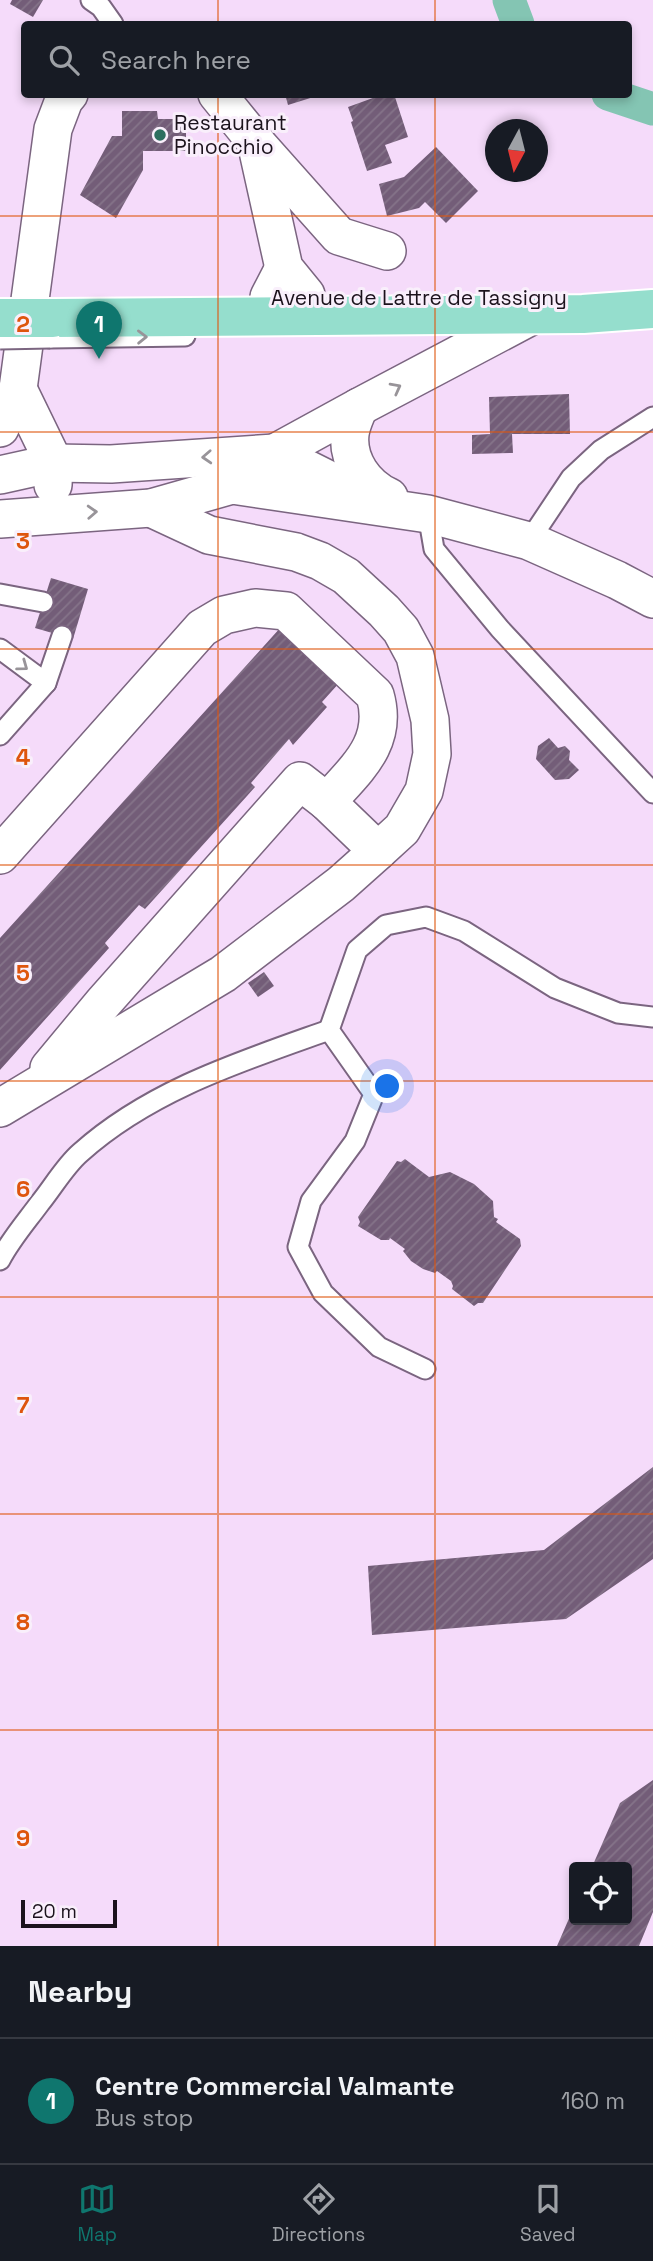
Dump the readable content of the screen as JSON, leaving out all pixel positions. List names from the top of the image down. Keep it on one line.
{"streets":{"main road":["Avenue de Lattre de Tassigny"]},"places":["Restaurant Pinocchio"],"scale_bar":"20 m","north":"bottom","page":{"search":"Search here","pins":"1","scale":"20 m","heading":"Nearby","list":[{"mark":"1","name":"Centre Commercial Valmante","note":"Bus stop","value":"160 m"}],"nav":["Map","Directions","Saved"]},"grid":{"rows":["2","3","4","5","6","7","8","9"]}}
